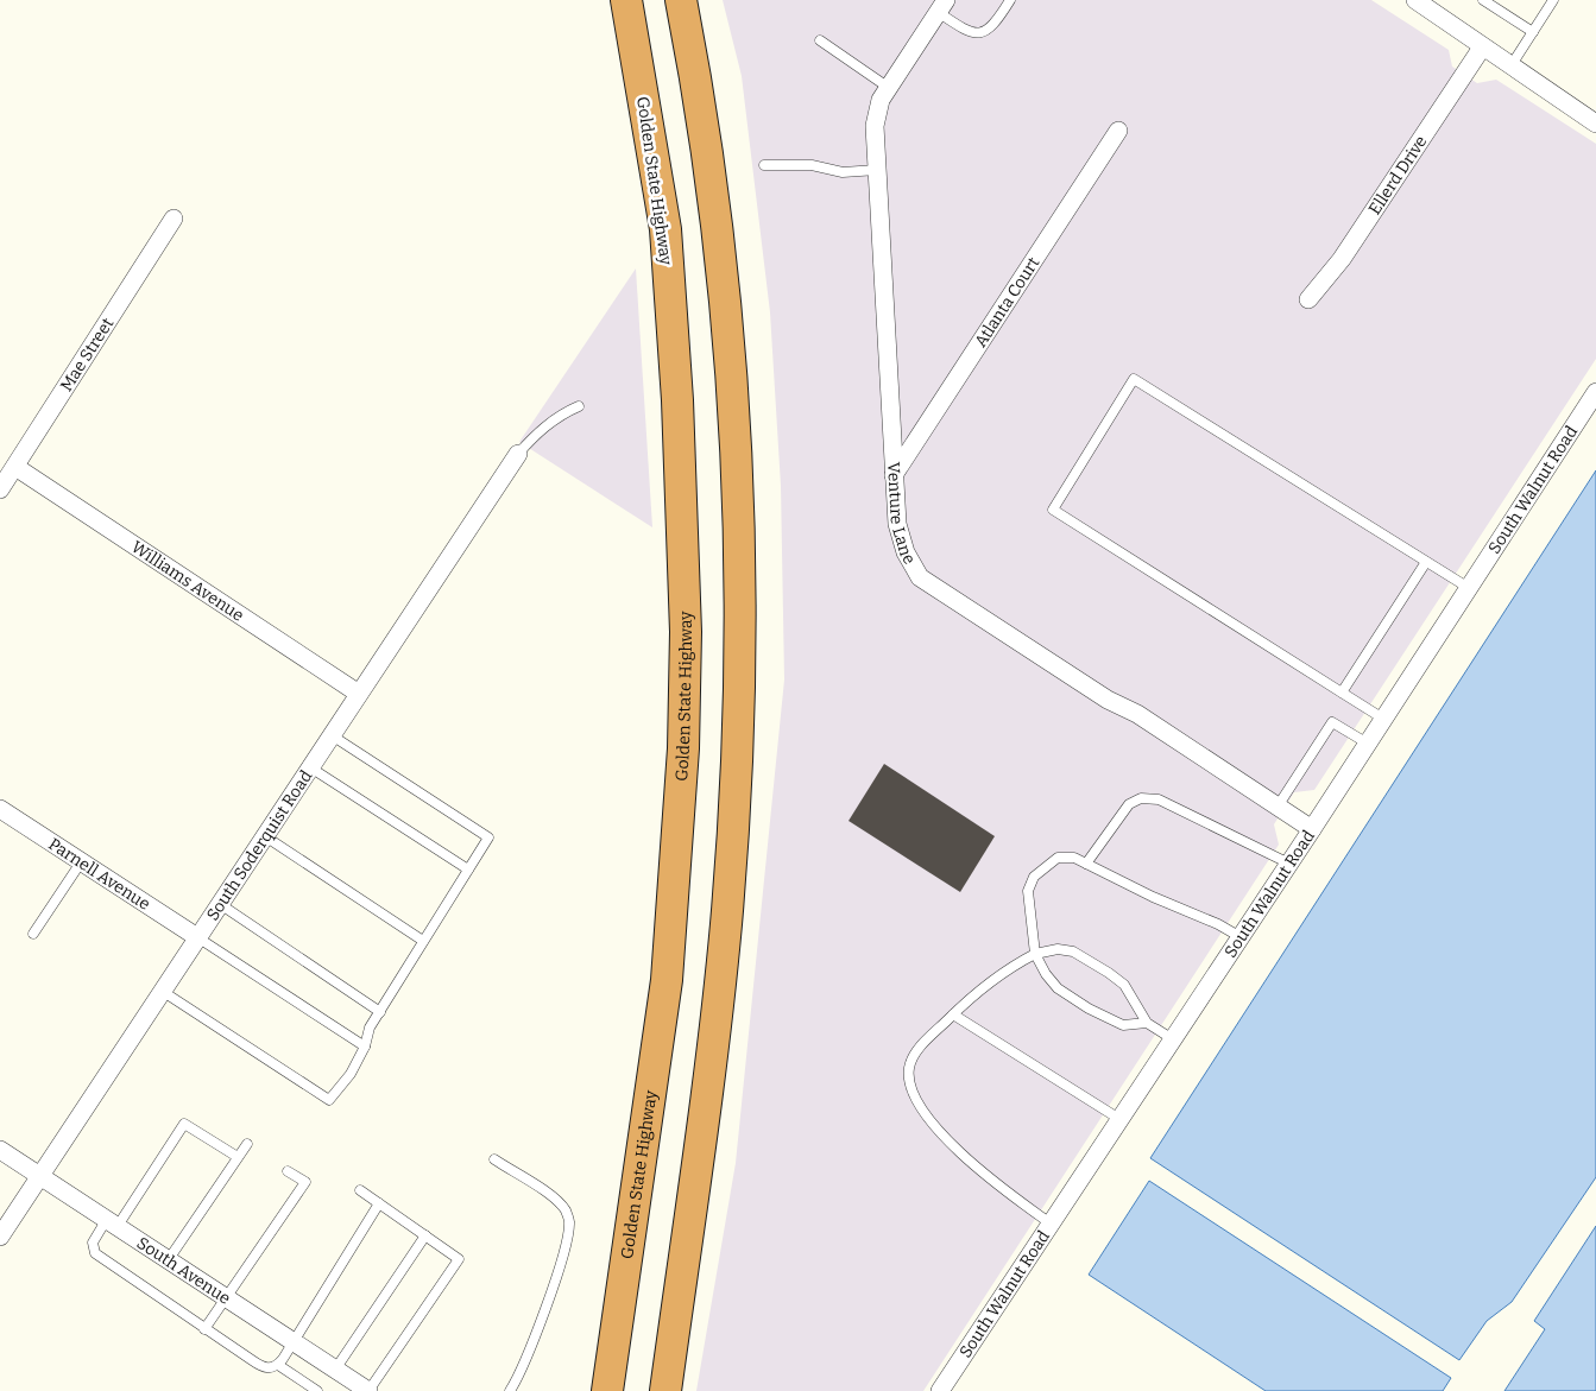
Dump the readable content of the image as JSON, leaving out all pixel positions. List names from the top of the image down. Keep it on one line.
{"streets":{"highway":["Golden State Highway"],"street":["Ellerd Drive","Atlanta Court","Mae Street","South Walnut Road","Venture Lane","Williams Avenue","South Soderquist Road","Parnell Avenue","South Avenue"]},"crossings":[["Atlanta Court","Venture Lane"],["Mae Street","Williams Avenue"],["South Walnut Road","Venture Lane"],["Williams Avenue","South Soderquist Road"],["South Soderquist Road","Parnell Avenue"],["South Soderquist Road","South Avenue"]]}
